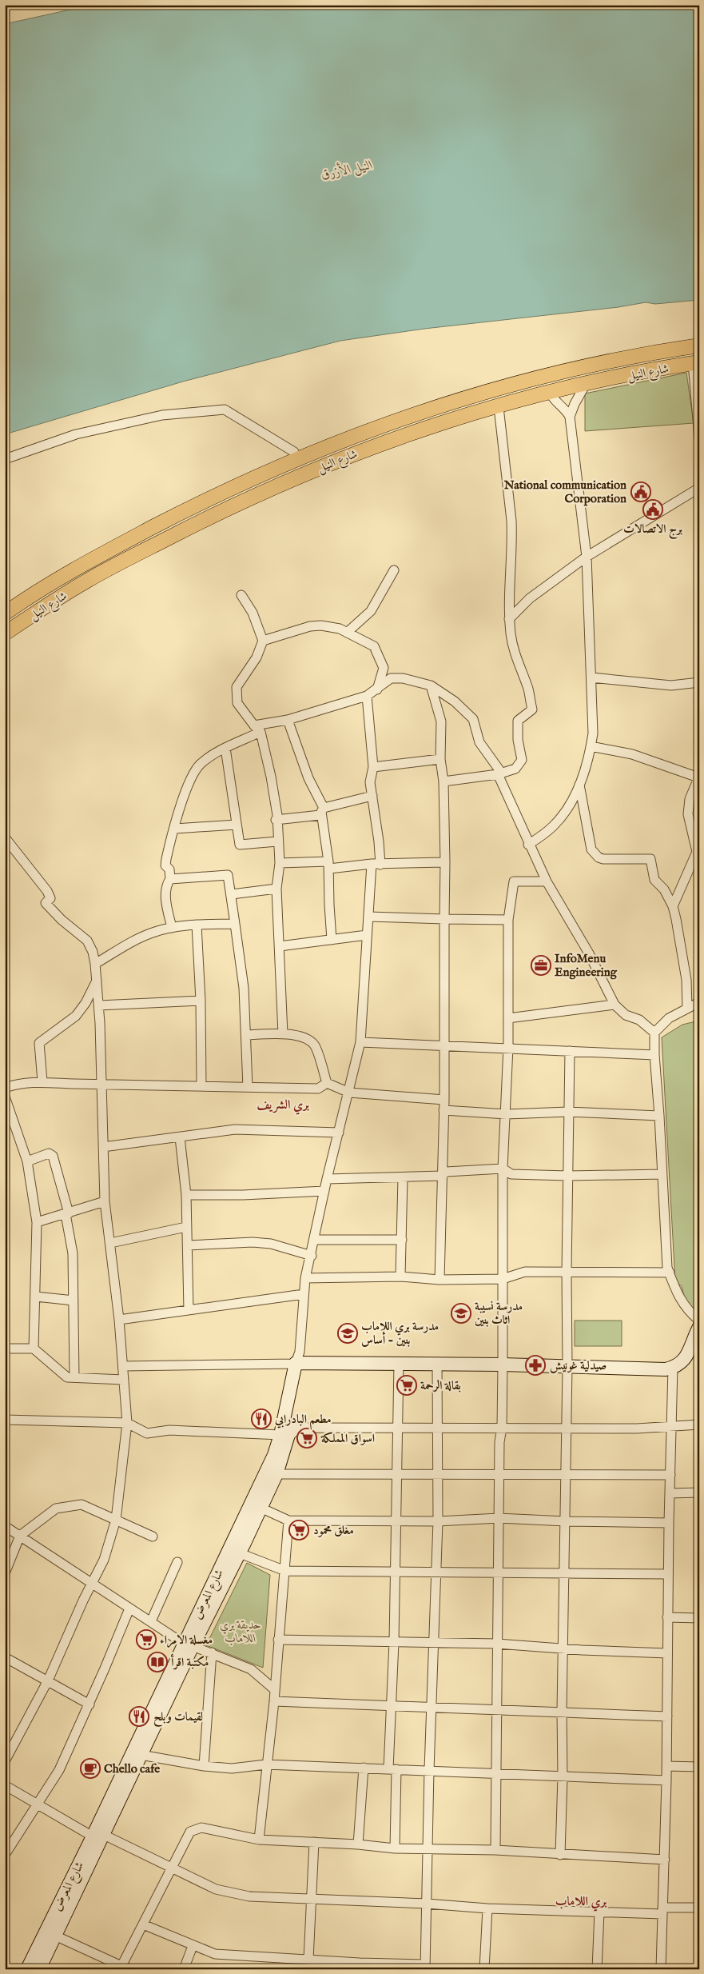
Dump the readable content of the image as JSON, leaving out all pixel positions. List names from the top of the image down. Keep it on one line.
{"streets":{"main road":["شارع النيل","شارع المعرض"]},"districts":["بري الشريف","بري اللاماب"],"water":["النيل الأزرق"],"parks":["حديقة بري اللاماب"],"places":{"public building":["National communication Corporation","برج الاتصالات"],"office":["InfoMenu Engineering"],"school or university":["مدرسة نسيبة اثاث بنين","مدرسة بري اللاماب بنين - أساس"],"pharmacy":["صيدلية غونيش"],"supermarket":["بقالة الرحمة","اسواق المملكة","مغلق محمود","مغسلة الامراء"],"restaurant":["مطعم البادرابي","لقيمات وبلح"],"library":["مكتبة اقرأ"],"cafe":["Chello cafe"]}}
